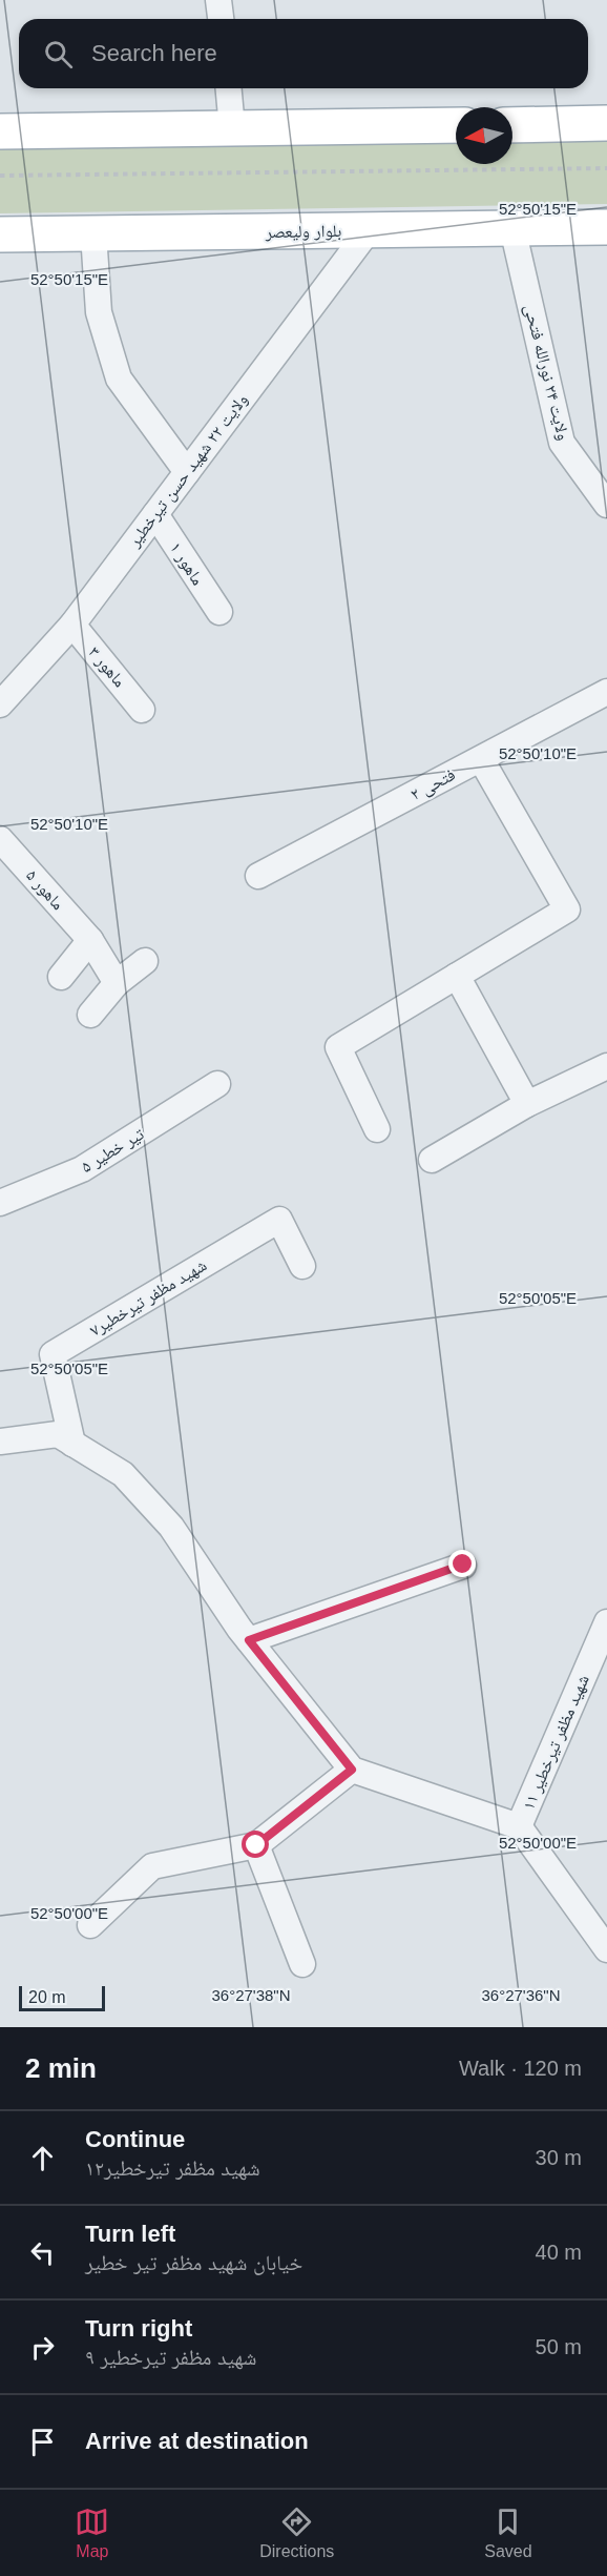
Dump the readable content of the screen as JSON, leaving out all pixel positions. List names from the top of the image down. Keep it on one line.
{"streets":{"main road":["بلوار ولیعصر"],"street":["ولایت ۲۴ نورالله فتحی","ولایت ۲۲ شهید حسن تیرخطیر","ماهور ۱","ماهور ۳","فتحی ۲","ماهور ۵","تیر خطیر ۵","شهید مظفر تیرخطیر۷","شهید مظفر تیرخطیر ۱۱"]},"crossings":[["بلوار ولیعصر","ولایت ۲۴ نورالله فتحی"],["بلوار ولیعصر","ولایت ۲۲ شهید حسن تیرخطیر"],["ولایت ۲۲ شهید حسن تیرخطیر","ماهور ۱"],["ولایت ۲۲ شهید حسن تیرخطیر","ماهور ۳"]],"scale_bar":"20 m","north":"left","page":{"search":"Search here","scale":"20 m","heading":["2 min","Walk · 120 m"],"list":[["Continue","شهید مظفر تیرخطیر۱۲","30 m"],["Turn left","خیابان شهید مظفر تیر خطیر","40 m"],["Turn right","شهید مظفر تیرخطیر ۹","50 m"],"Arrive at destination"],"nav":["Map","Directions","Saved"]},"coordinates":["52°50'15\"E","52°50'10\"E","52°50'05\"E","52°50'00\"E","36°27'38\"N","36°27'36\"N"]}
